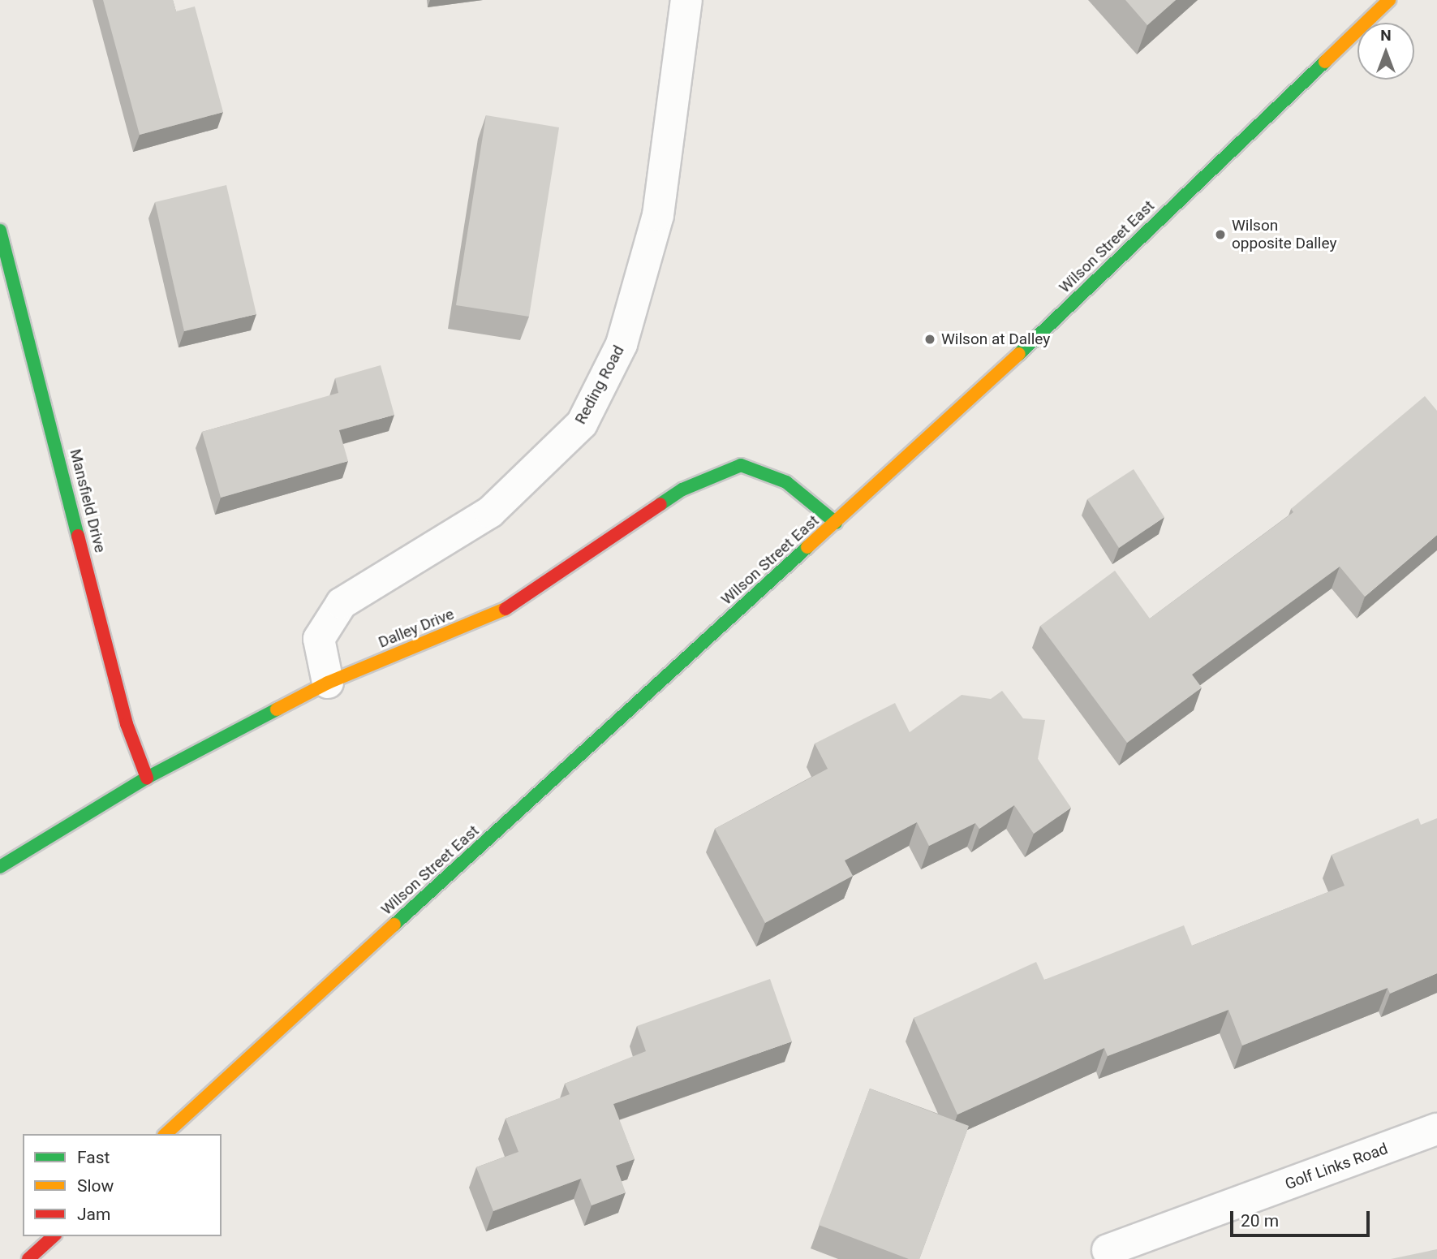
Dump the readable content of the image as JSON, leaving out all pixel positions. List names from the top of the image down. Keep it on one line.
{"streets":{"main road":["Wilson Street East","Mansfield Drive","Dalley Drive"],"street":["Reding Road","Golf Links Road"]},"crossings":[["Wilson Street East","Dalley Drive"],["Reding Road","Dalley Drive"],["Mansfield Drive","Dalley Drive"]],"places":["Wilson opposite Dalley","Wilson at Dalley"],"legend":["Fast","Slow","Jam"],"scale_bar":"20 m","north":"top"}
